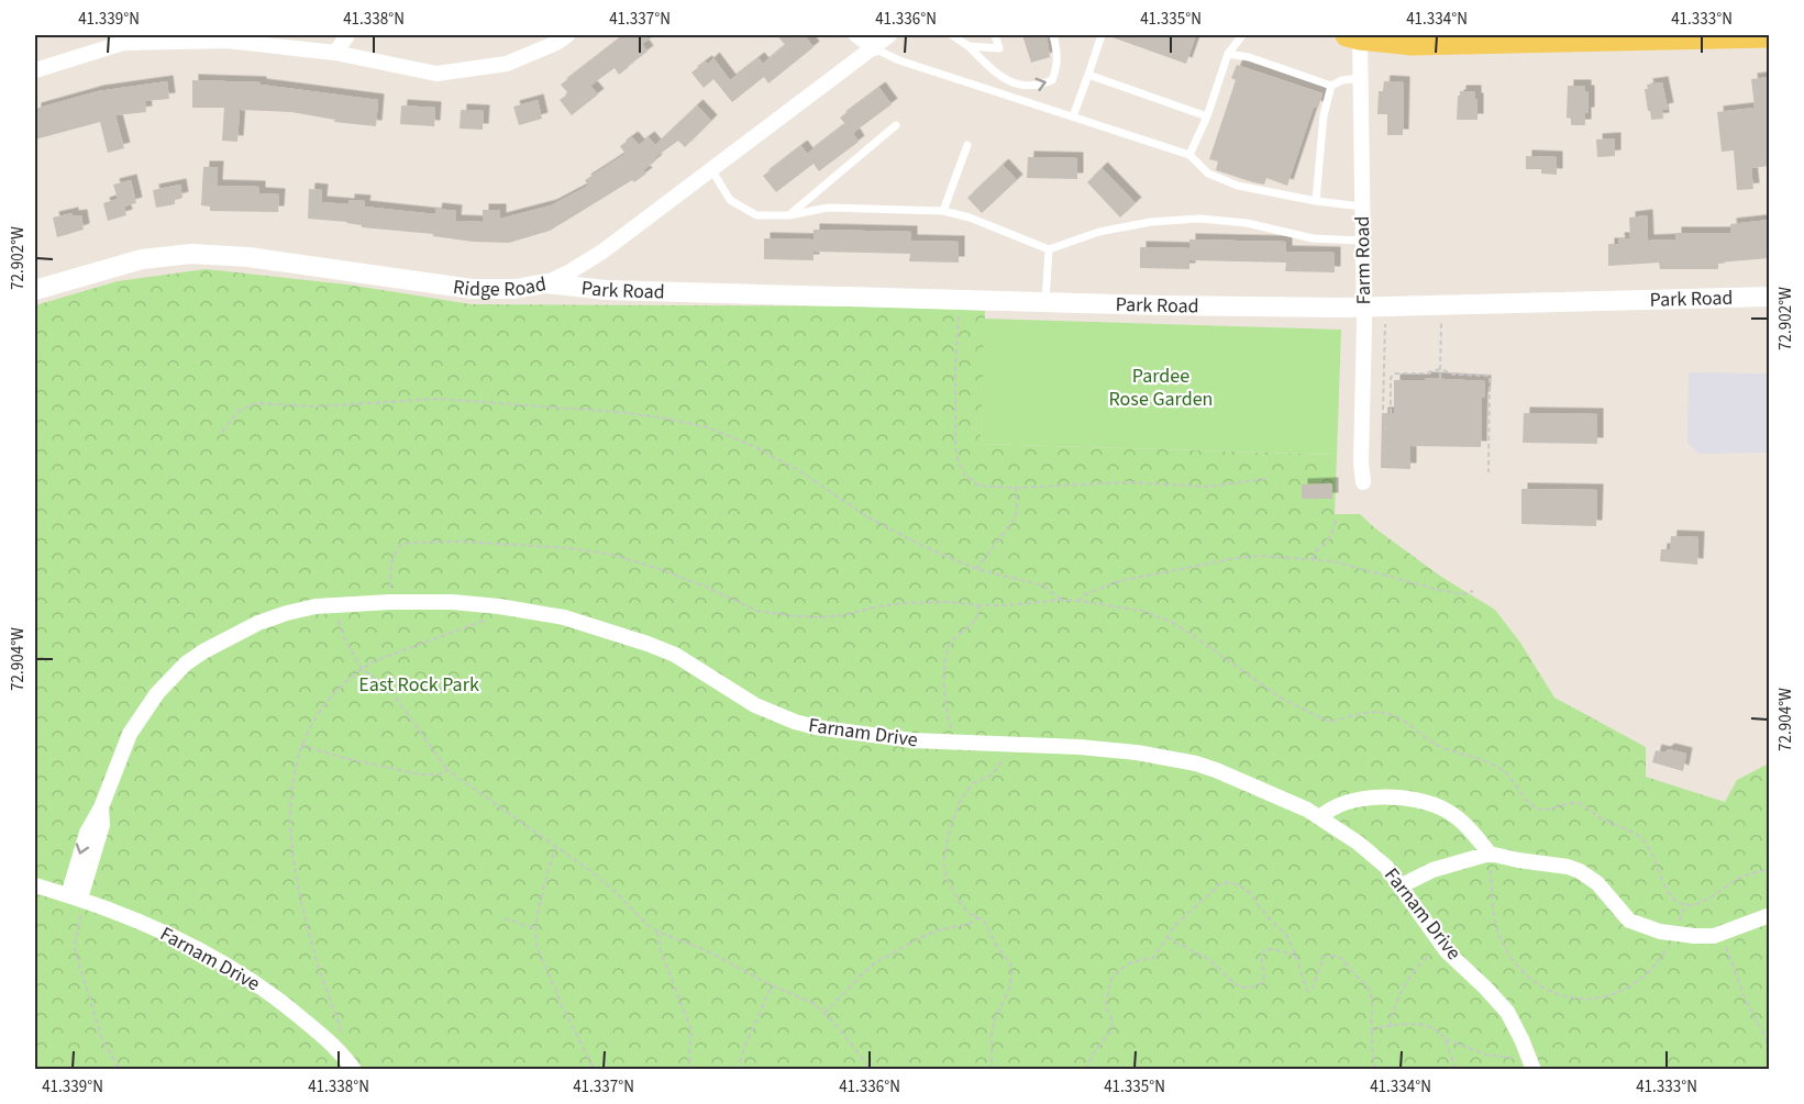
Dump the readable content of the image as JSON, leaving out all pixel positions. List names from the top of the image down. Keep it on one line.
{"streets":{"main road":["Ridge Road","Park Road"],"street":["Farm Road","Farnam Drive"]},"crossings":[["Farm Road","Park Road"],["Ridge Road","Park Road"]],"parks":["Pardee Rose Garden","East Rock Park"],"coordinates":["41.339°N","41.338°N","41.337°N","41.336°N","41.335°N","41.334°N","41.333°N","72.902°W","72.904°W"]}
